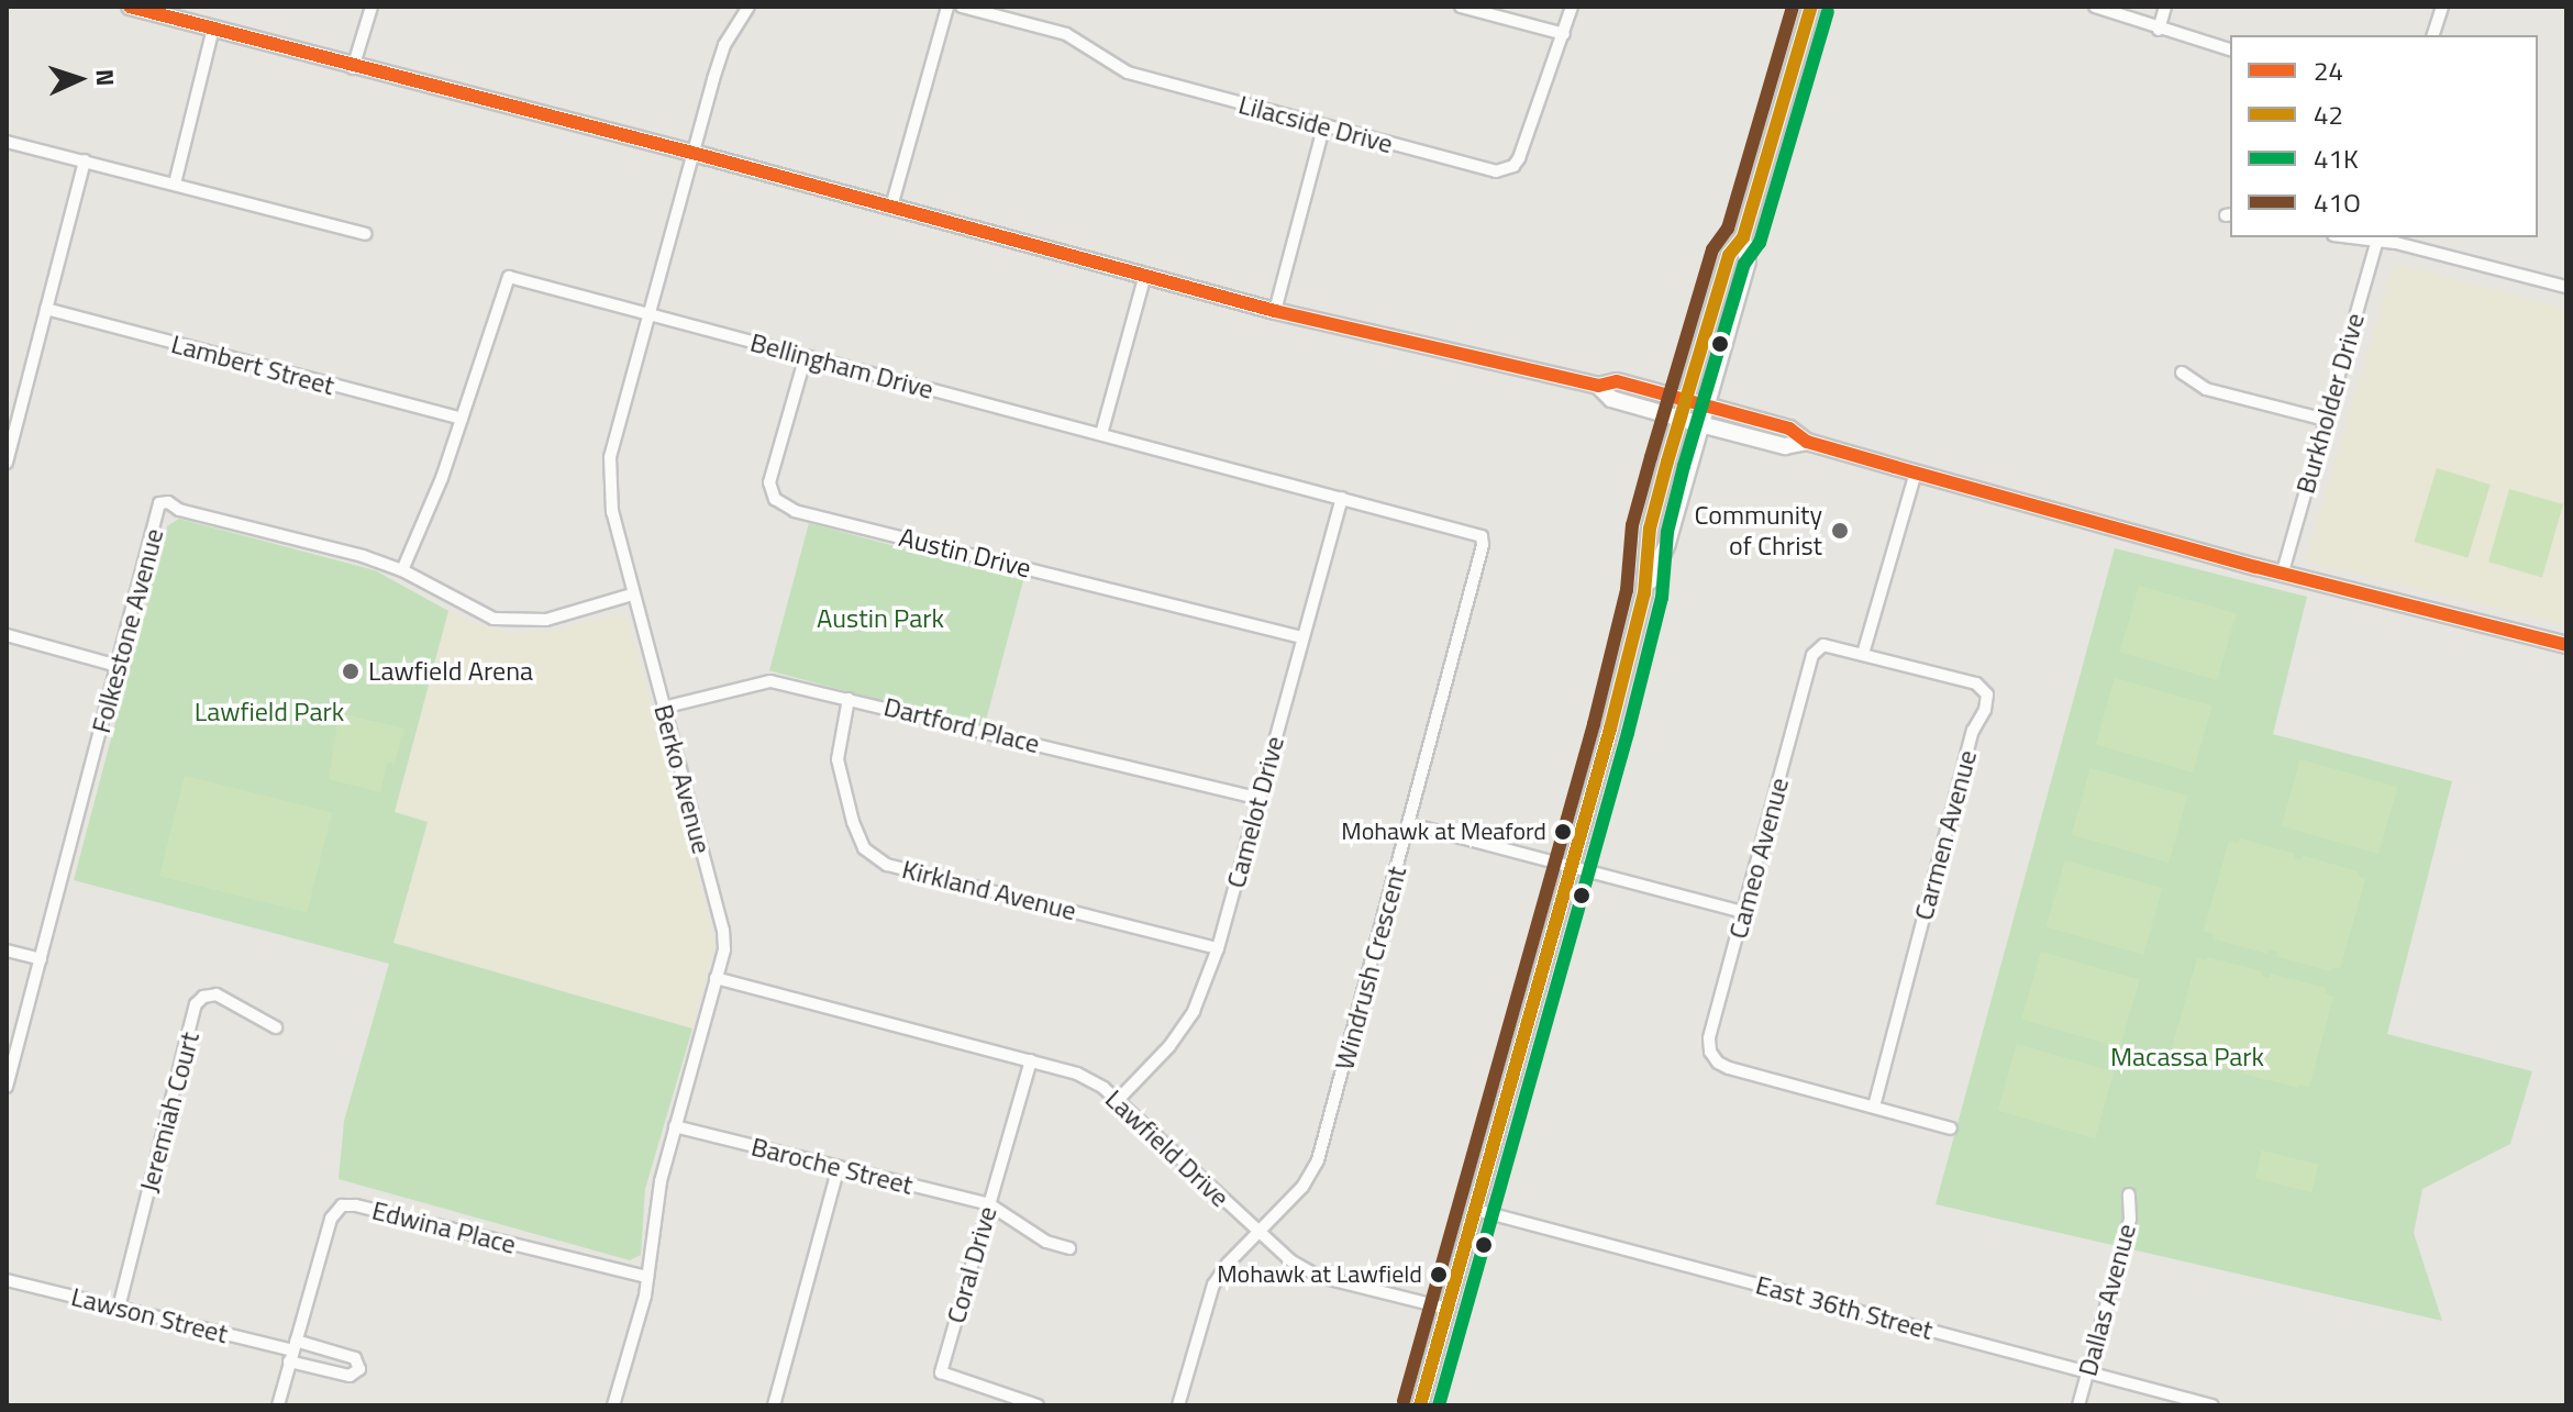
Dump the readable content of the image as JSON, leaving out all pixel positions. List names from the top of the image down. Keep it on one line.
{"streets":{"street":["Lilacside Drive","Lambert Street","Bellingham Drive","Burkholder Drive","Austin Drive","Folkestone Avenue","Dartford Place","Berko Avenue","Camelot Drive","Carmen Avenue","Cameo Avenue","Kirkland Avenue","Windrush Crescent","Jeremiah Court","Lawfield Drive","Baroche Street","Edwina Place","Coral Drive","Dallas Avenue","East 36th Street","Lawson Street"]},"crossings":[["Lambert Street","Bellingham Drive"],["Bellingham Drive","Austin Drive"],["Bellingham Drive","Folkestone Avenue"],["Bellingham Drive","Berko Avenue"],["Bellingham Drive","Camelot Drive"],["Bellingham Drive","Windrush Crescent"],["Austin Drive","Camelot Drive"],["Folkestone Avenue","Berko Avenue"],["Dartford Place","Berko Avenue"],["Dartford Place","Camelot Drive"],["Dartford Place","Kirkland Avenue"],["Berko Avenue","Lawfield Drive"],["Berko Avenue","Baroche Street"],["Berko Avenue","Edwina Place"],["Camelot Drive","Kirkland Avenue"],["Camelot Drive","Lawfield Drive"],["Carmen Avenue","Cameo Avenue"],["Windrush Crescent","Lawfield Drive"],["Jeremiah Court","Lawson Street"],["Lawfield Drive","Coral Drive"],["Baroche Street","Coral Drive"],["Edwina Place","Lawson Street"],["Dallas Avenue","East 36th Street"]],"parks":["Austin Park","Lawfield Park","Macassa Park"],"places":["Community of Christ","Lawfield Arena","Mohawk at Meaford","Mohawk at Lawfield"],"lines":["transit line 24","transit line 42","transit line 41O","transit line 41K"],"legend":["24","42","41K","41O"],"north":"right"}
